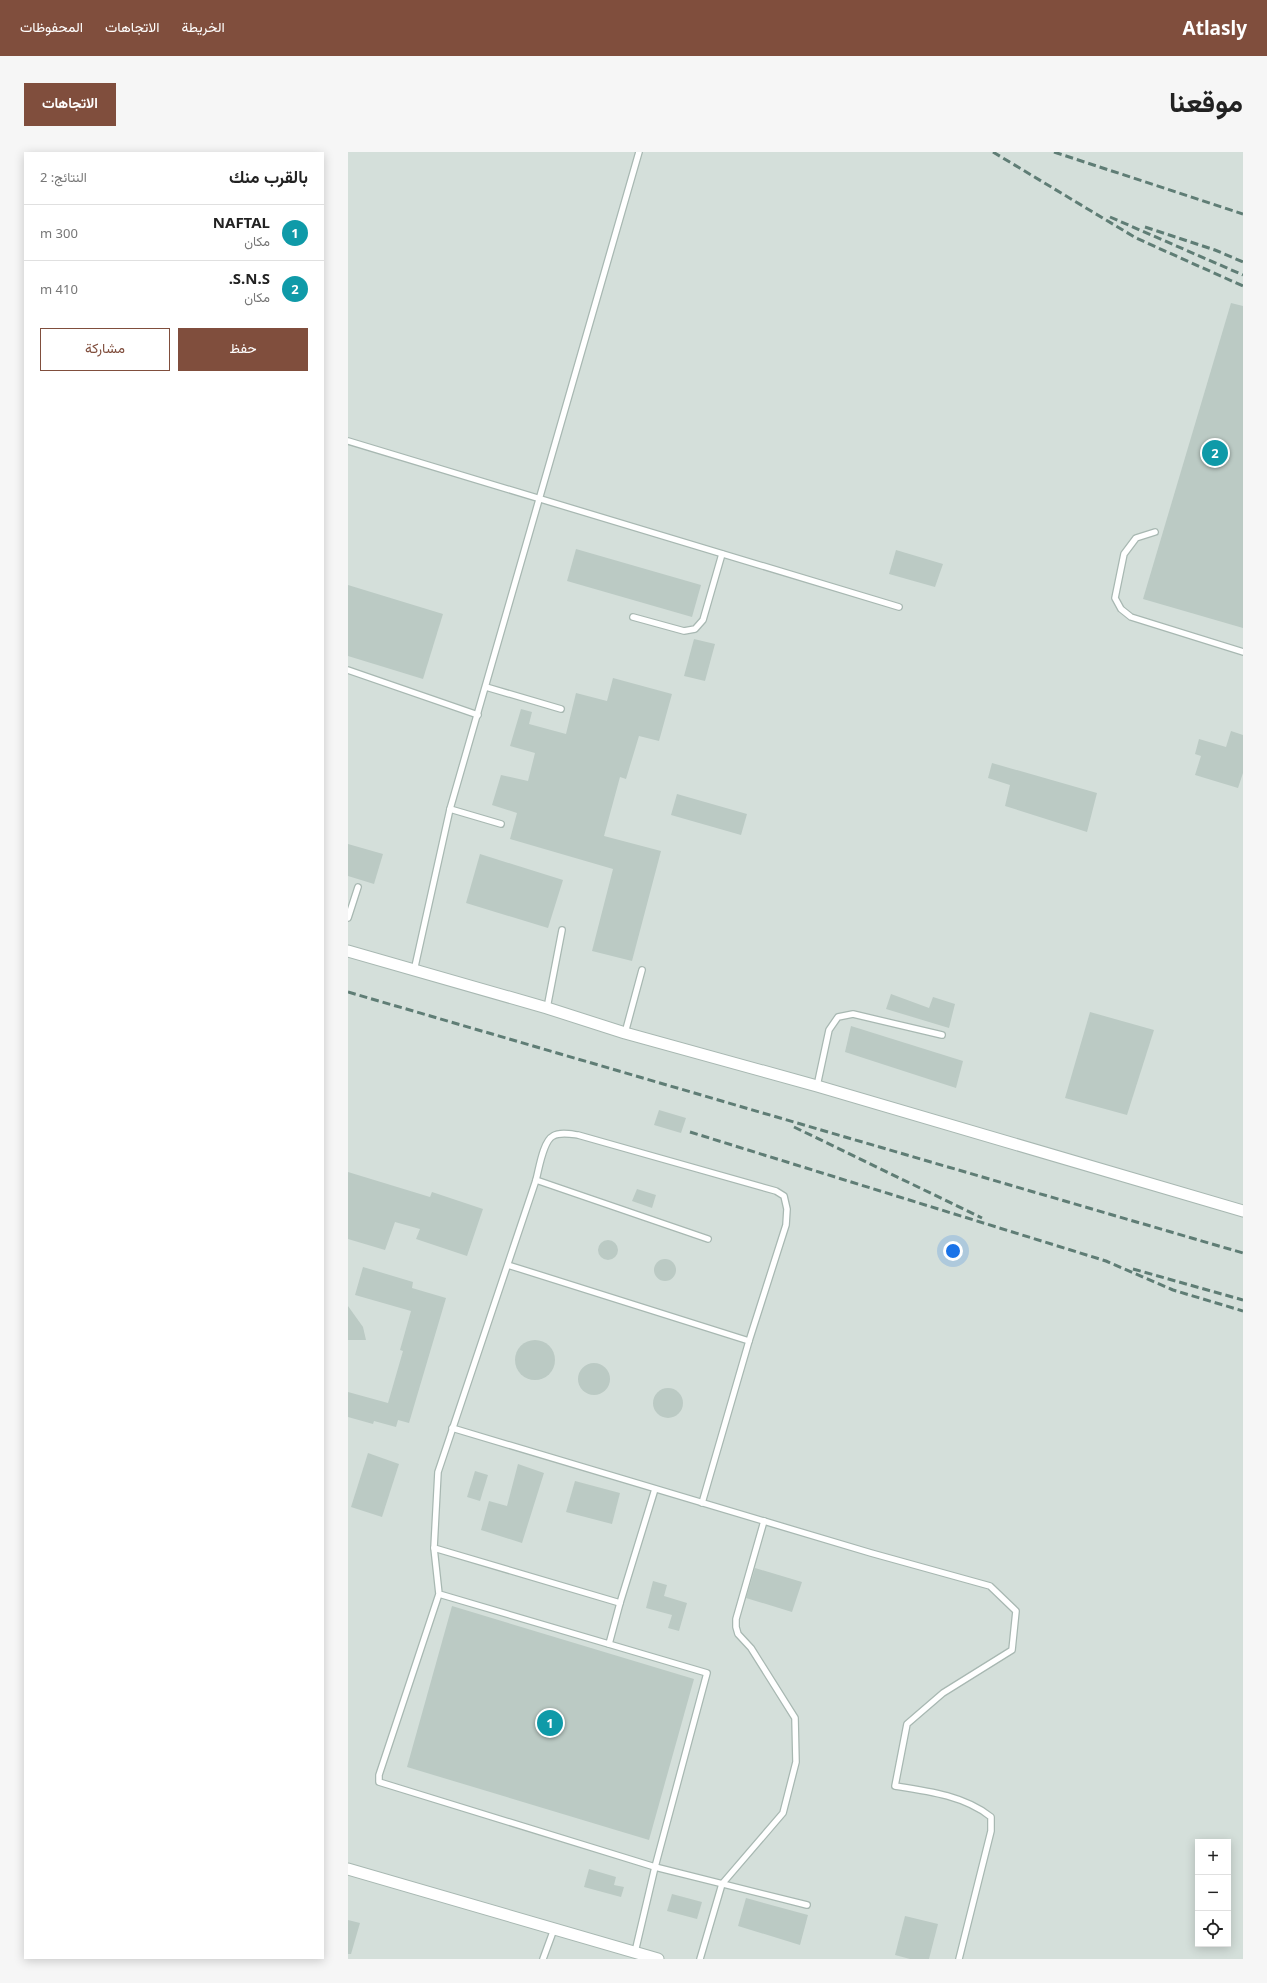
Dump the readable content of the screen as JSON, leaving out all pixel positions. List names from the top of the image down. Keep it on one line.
{"page":{"header":"Atlasly","nav":["الخريطة","الاتجاهات","المحفوظات"],"title":"موقعنا","buttons":["الاتجاهات",["حفظ","مشاركة"]],"heading":["بالقرب منك","النتائج: 2"],"list":[{"mark":"1","name":"NAFTAL","note":"مكان","value":"300 m"},{"mark":"2","name":"S.N.S.","note":"مكان","value":"410 m"}],"pins":["2","1"],"map_buttons":["+","−"]}}
